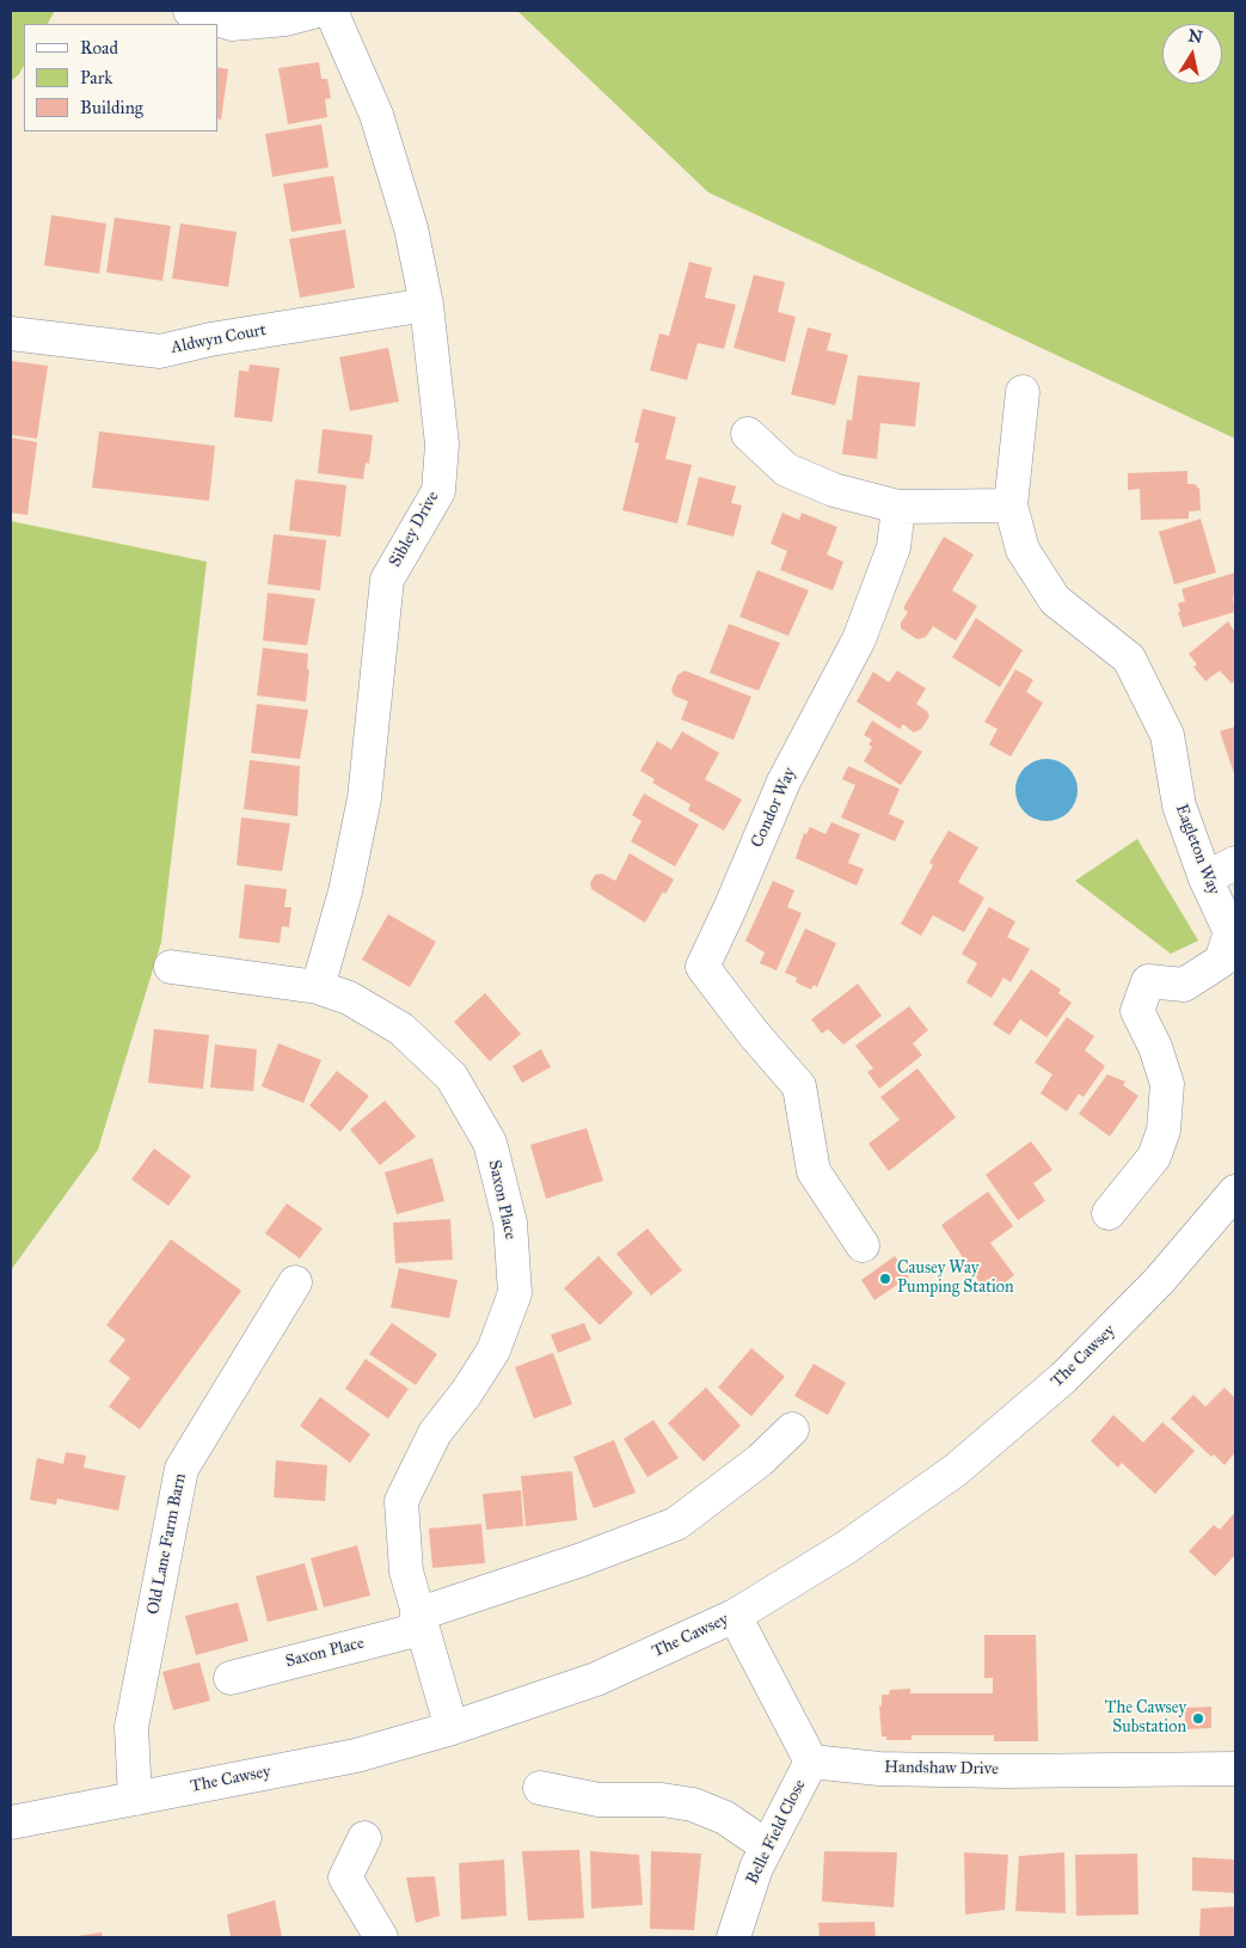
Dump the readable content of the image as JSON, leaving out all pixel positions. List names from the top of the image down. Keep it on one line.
{"streets":{"street":["Aldwyn Court","Sibley Drive","Condor Way","Eagleton Way","Saxon Place","The Cawsey","Old Lane Farm Barn","Handshaw Drive","Belle Field Close"]},"crossings":[["Aldwyn Court","Sibley Drive"],["Sibley Drive","Saxon Place"],["Saxon Place","The Cawsey"],["The Cawsey","Old Lane Farm Barn"],["Handshaw Drive","Belle Field Close"]],"places":["Causey Way Pumping Station","The Cawsey Substation"],"legend":["Road","Park","Building"],"north":"top"}
